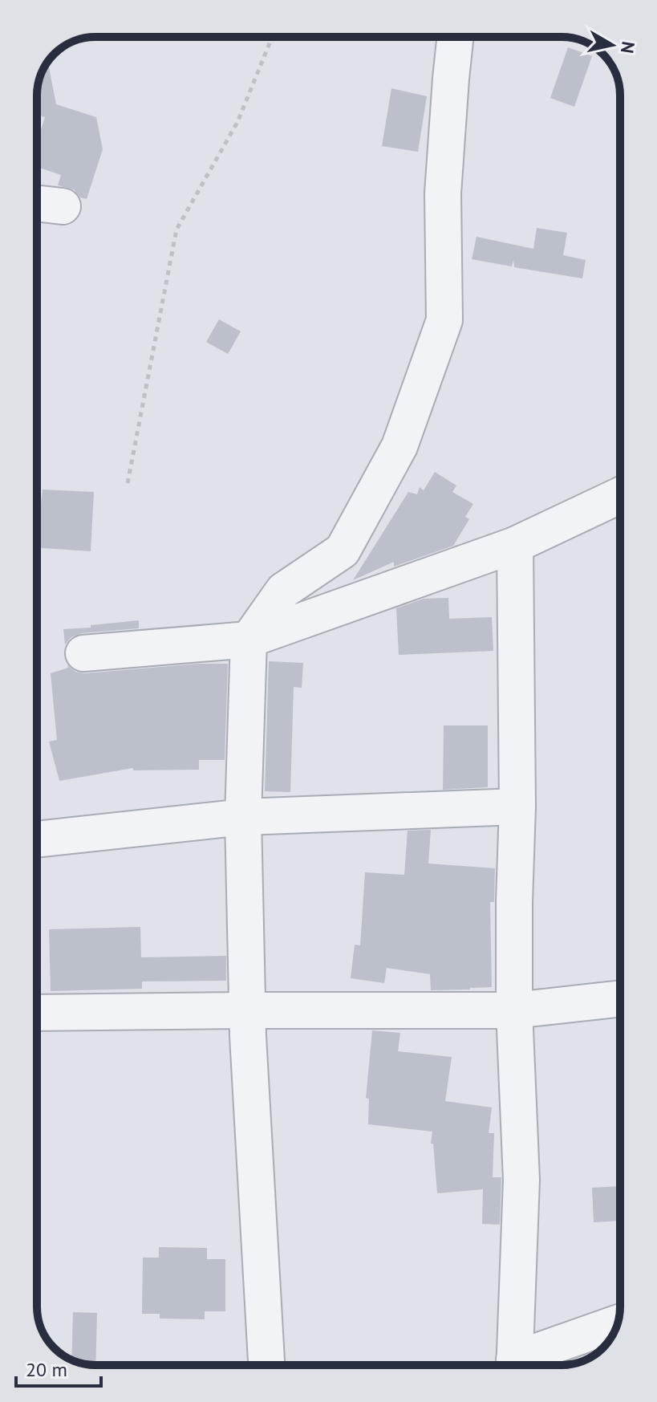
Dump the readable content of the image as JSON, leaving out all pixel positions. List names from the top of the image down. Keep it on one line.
{"scale_bar":"20 m","north":"right"}
